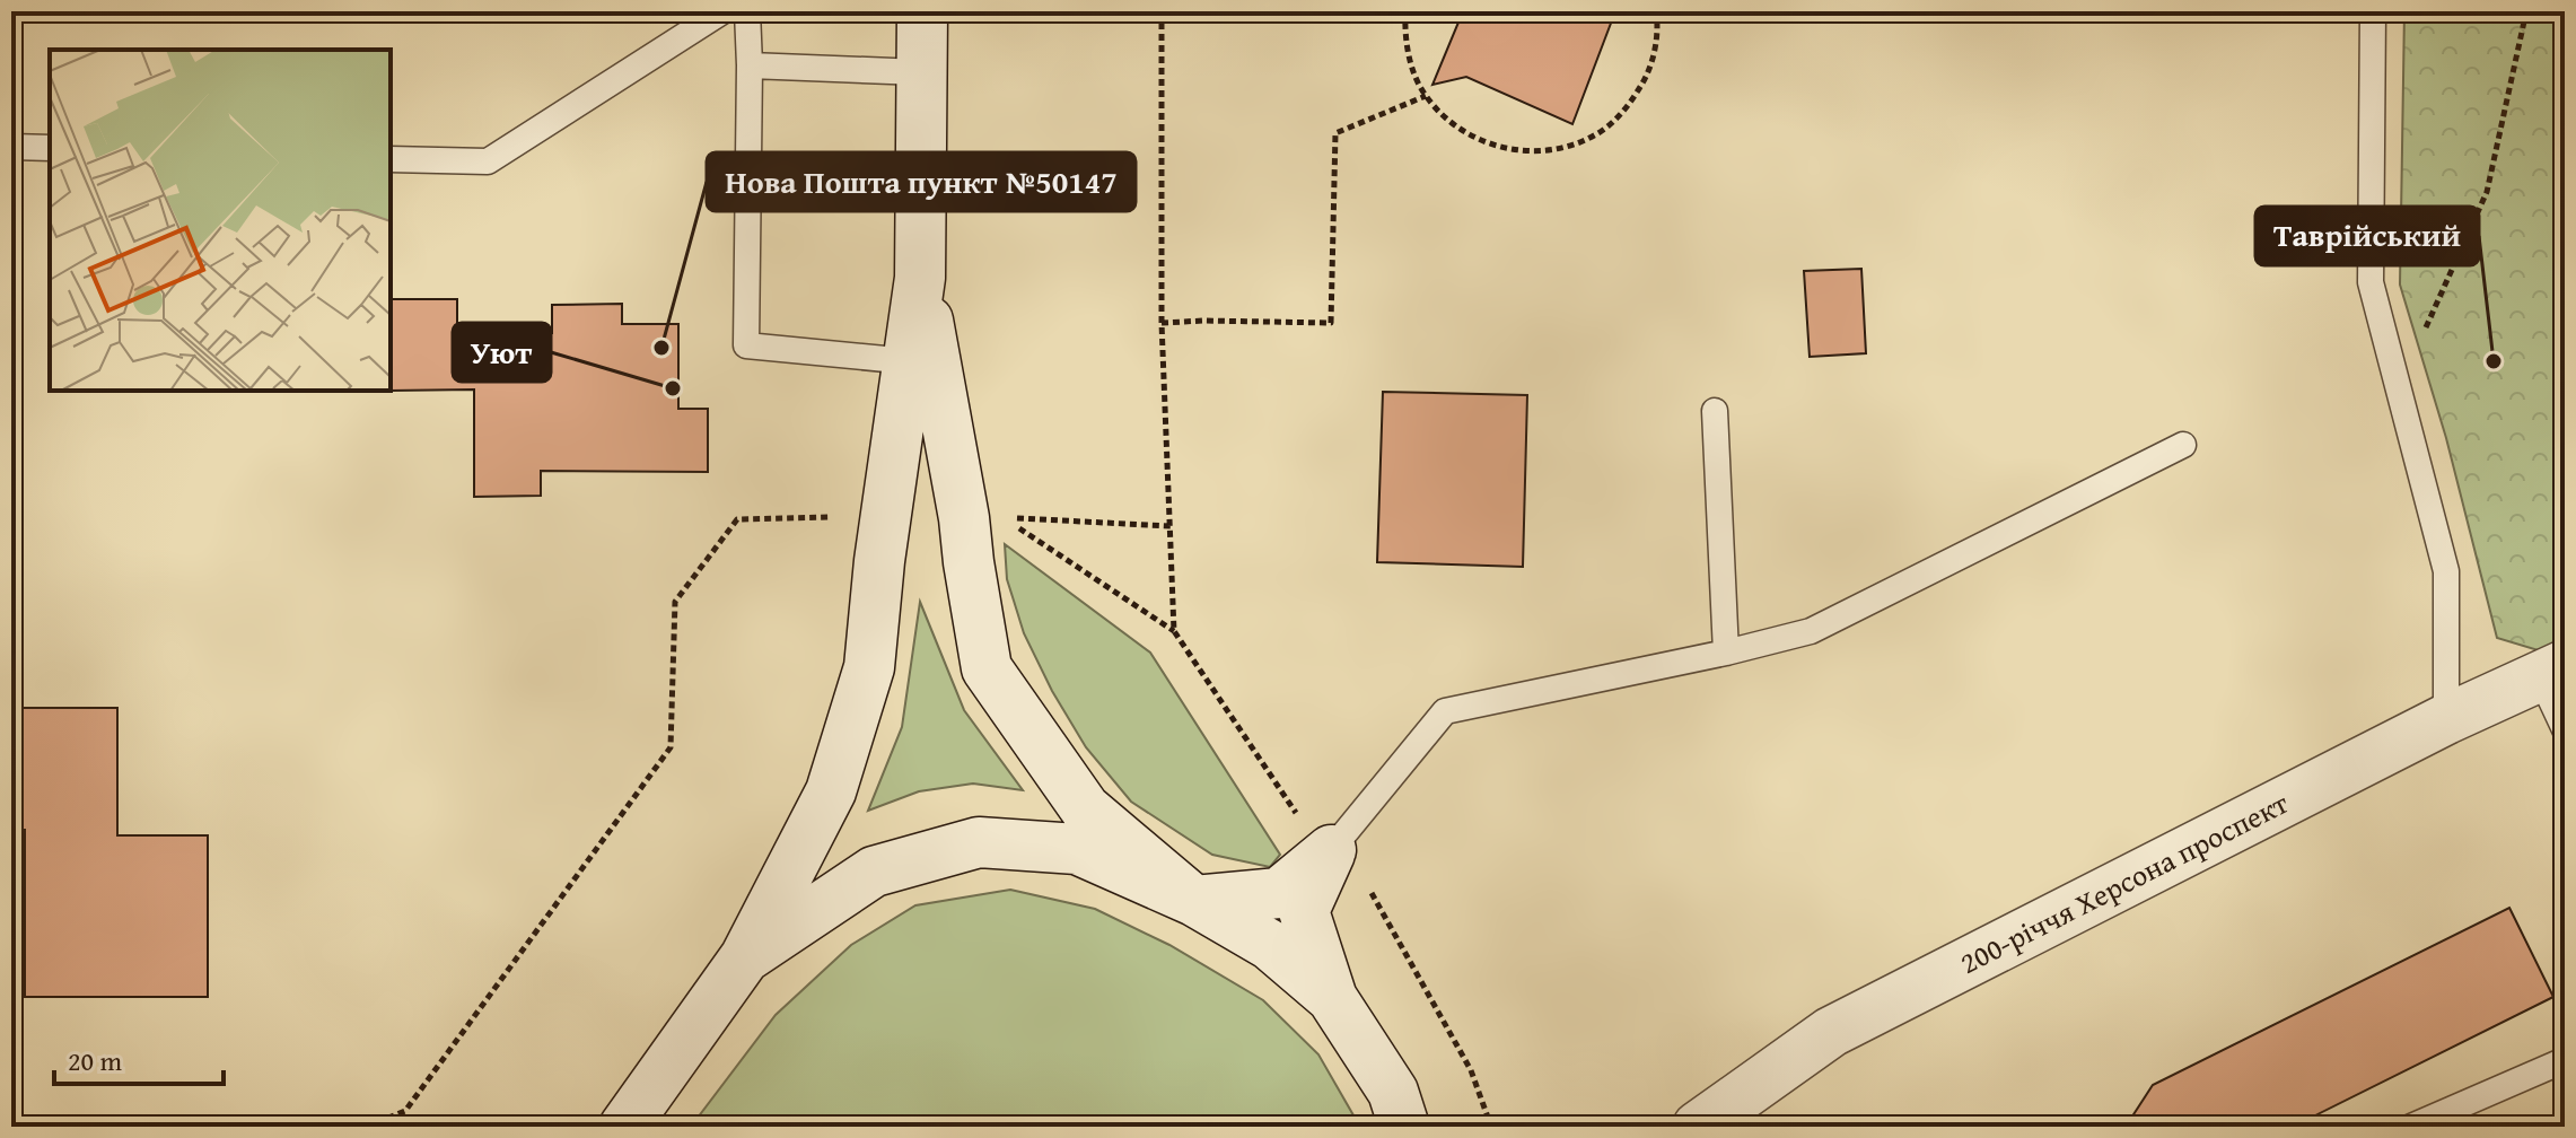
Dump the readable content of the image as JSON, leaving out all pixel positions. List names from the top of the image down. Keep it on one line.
{"streets":{"street":["200-річчя Херсона проспект"]},"places":["Нова Пошта пункт №50147","Таврійський","Уют"],"scale_bar":"20 m"}
